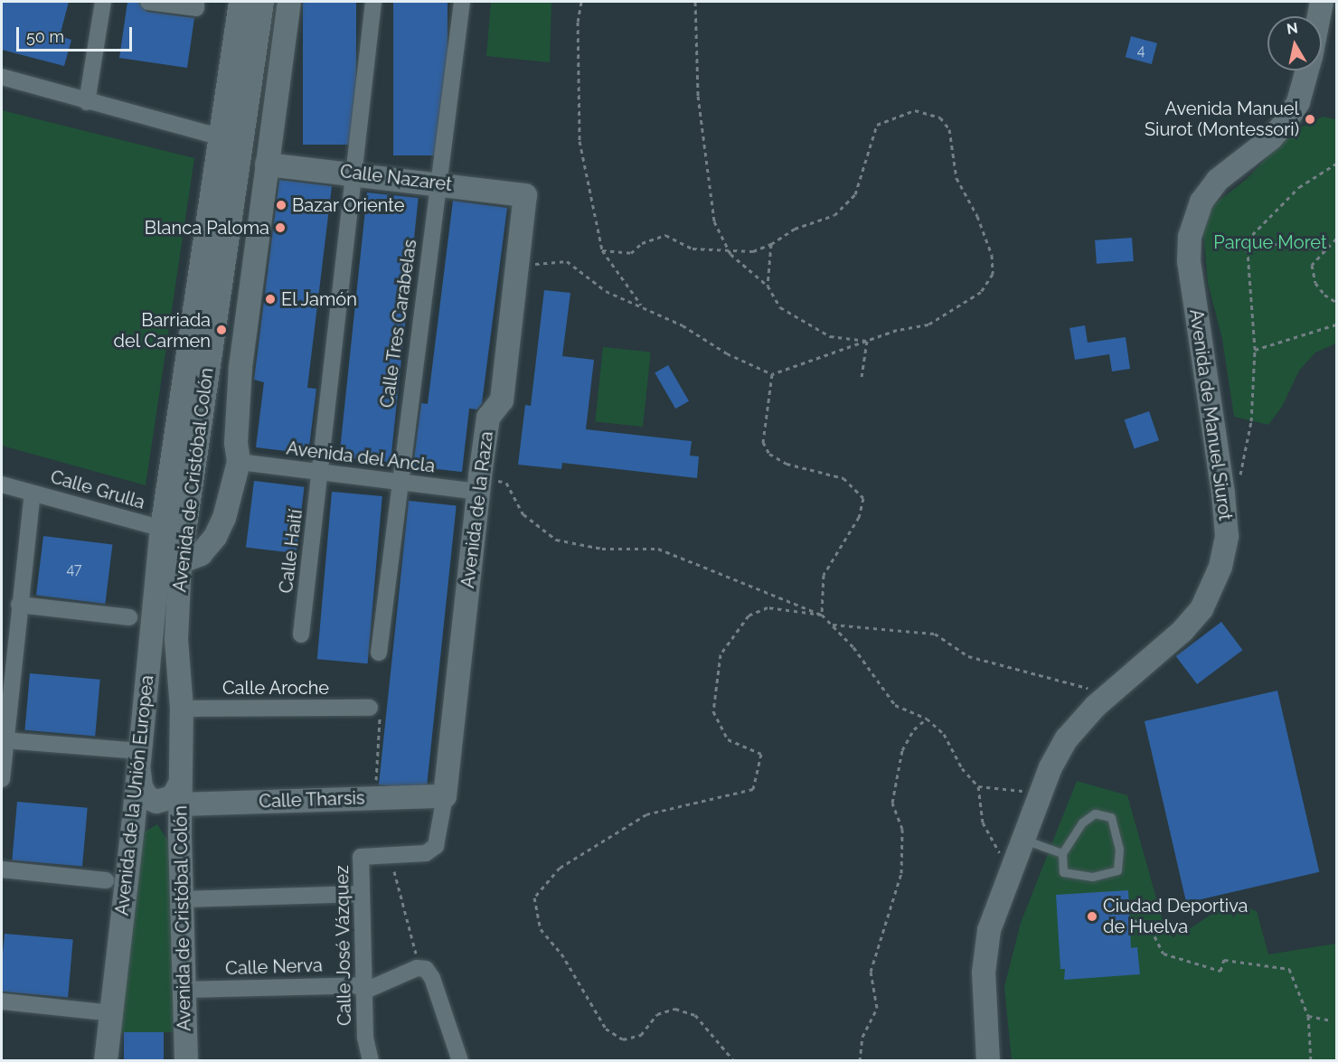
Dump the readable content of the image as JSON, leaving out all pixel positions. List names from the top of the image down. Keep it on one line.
{"streets":{"street":["Calle Nazaret","Calle Tres Carabelas","Avenida de Manuel Siurot","Avenida del Ancla","Avenida de Cristóbal Colón","Calle Grulla","Avenida de la Raza","Calle Haití","Calle Aroche","Avenida de la Unión Europea","Calle Tharsis","Calle José Vázquez","Calle Nerva"]},"crossings":[["Calle Nazaret","Calle Tres Carabelas"],["Calle Nazaret","Avenida de la Raza"],["Calle Nazaret","Calle Haití"],["Calle Tres Carabelas","Avenida del Ancla"],["Avenida del Ancla","Avenida de la Raza"],["Avenida del Ancla","Calle Haití"],["Avenida de Cristóbal Colón","Calle Grulla"],["Avenida de Cristóbal Colón","Calle Aroche"],["Avenida de Cristóbal Colón","Avenida de la Unión Europea"],["Avenida de Cristóbal Colón","Calle Tharsis"],["Avenida de Cristóbal Colón","Calle Nerva"],["Calle Grulla","Avenida de la Unión Europea"],["Avenida de la Raza","Calle Tharsis"],["Avenida de la Raza","Calle José Vázquez"],["Calle Tharsis","Calle José Vázquez"],["Calle José Vázquez","Calle Nerva"]],"parks":["Parque Moret"],"places":["Avenida Manuel Siurot (Montessori)","Bazar Oriente","Blanca Paloma","El Jamón","Barriada del Carmen","Ciudad Deportiva de Huelva"],"house_numbers":["4","47"],"scale_bar":"50 m","north":"top"}
